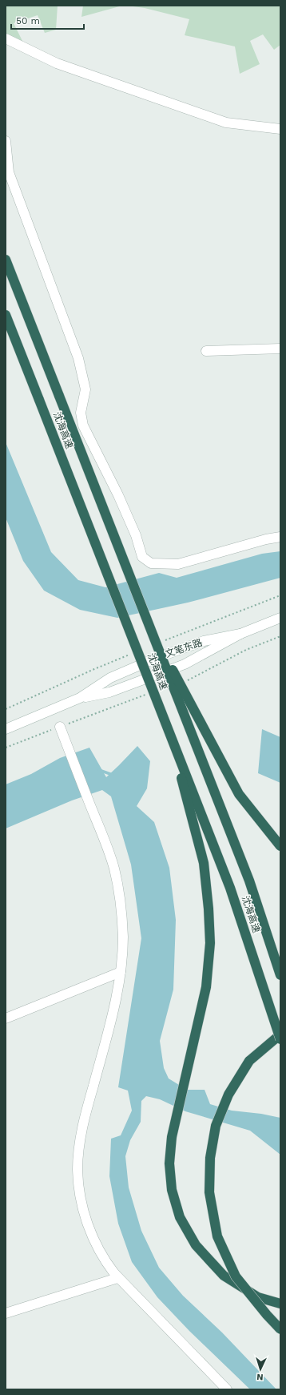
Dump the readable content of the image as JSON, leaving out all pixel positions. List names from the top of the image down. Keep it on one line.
{"streets":{"highway":["沈海高速"],"street":["文笔东路"]},"scale_bar":"50 m","north":"bottom"}
